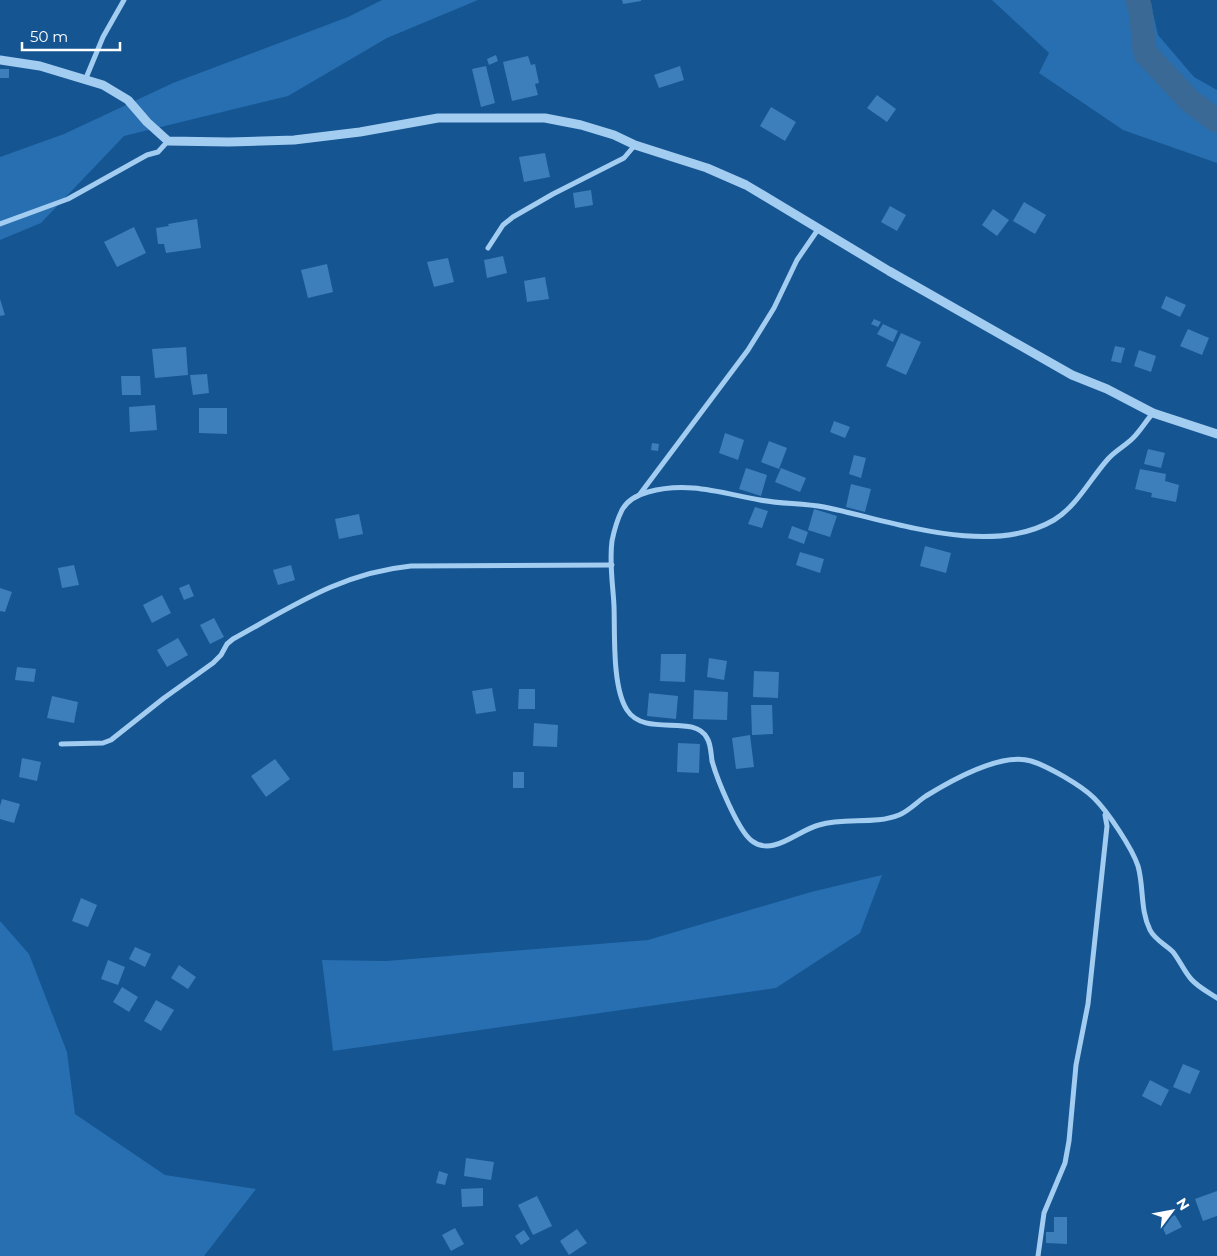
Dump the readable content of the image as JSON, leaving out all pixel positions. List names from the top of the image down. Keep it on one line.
{"scale_bar":"50 m","north":"top right"}
